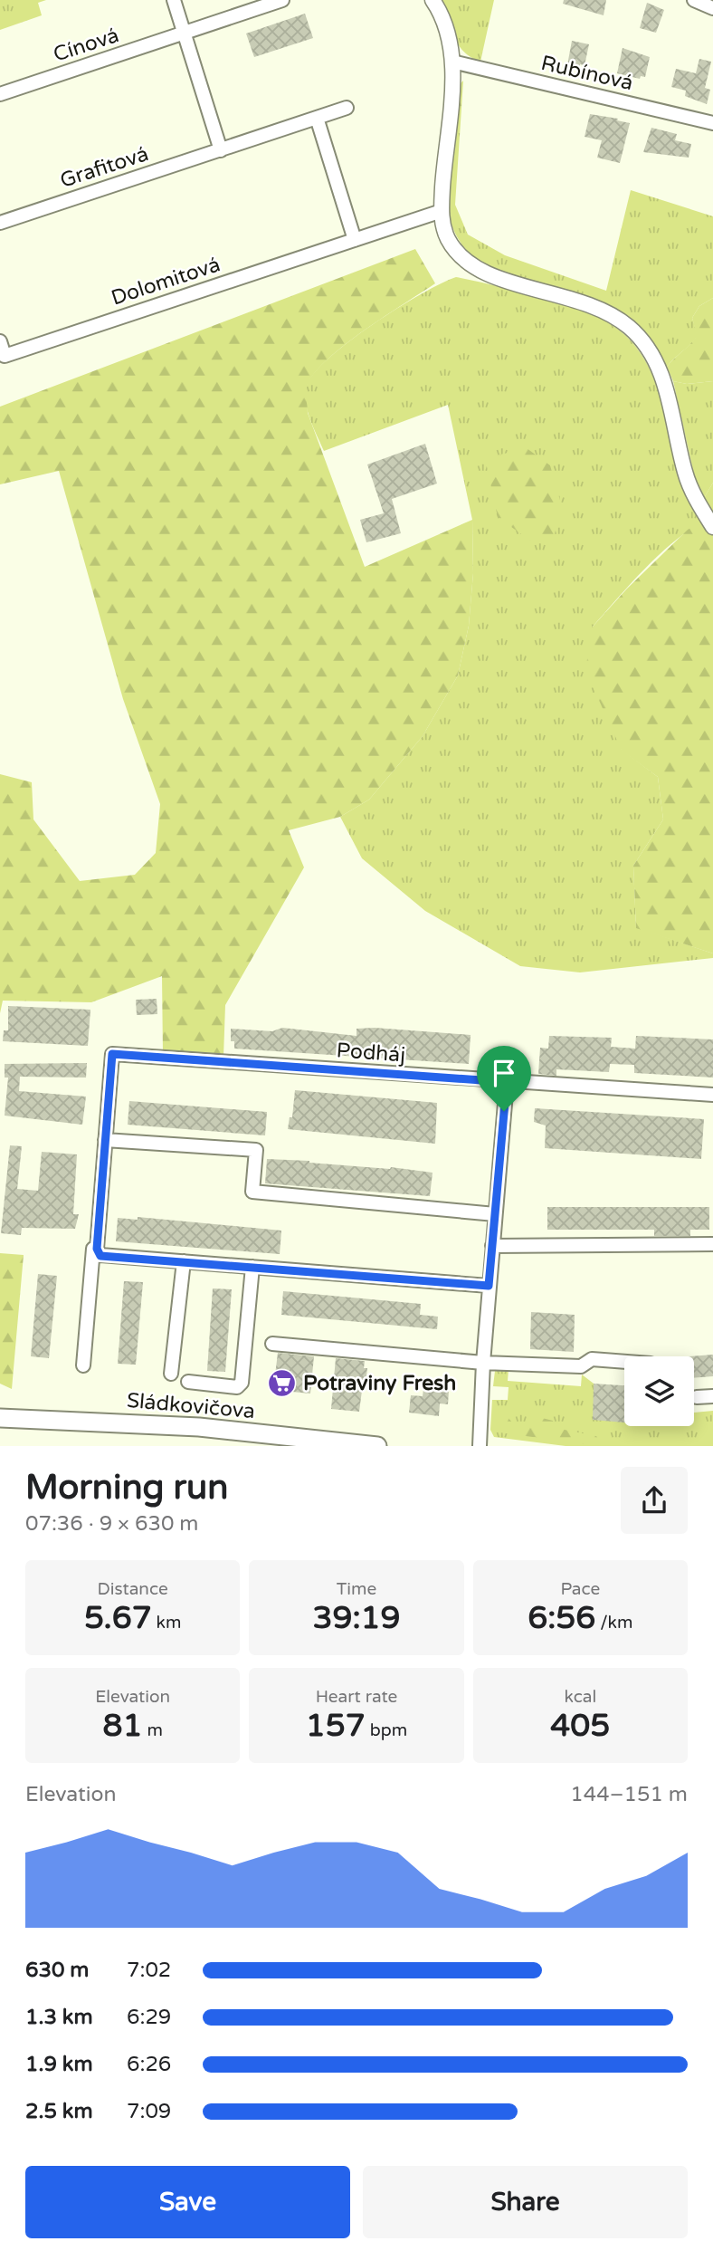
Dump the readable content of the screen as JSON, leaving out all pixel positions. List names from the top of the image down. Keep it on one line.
{"streets":{"main road":["Sládkovičova"],"street":["Cínová","Rubínová","Grafitová","Dolomitová","Podháj"]},"crossings":[["Podháj","Sládkovičova"]],"places":{"supermarket":["Potraviny Fresh"]},"page":{"heading":["Morning run","07:36 · 9 × 630 m"],"stats":[["Distance","5.67 km"],["Time","39:19"],["Pace","6:56 /km"],["Elevation","81 m"],["Heart rate","157 bpm"],["kcal","405"]],"chart":["Elevation","144–151 m"],"list":[{"name":"630 m","note":"7:02"},{"name":"1.3 km","note":"6:29"},{"name":"1.9 km","note":"6:26"},{"name":"2.5 km","note":"7:09"}],"buttons":["Save","Share"]}}
